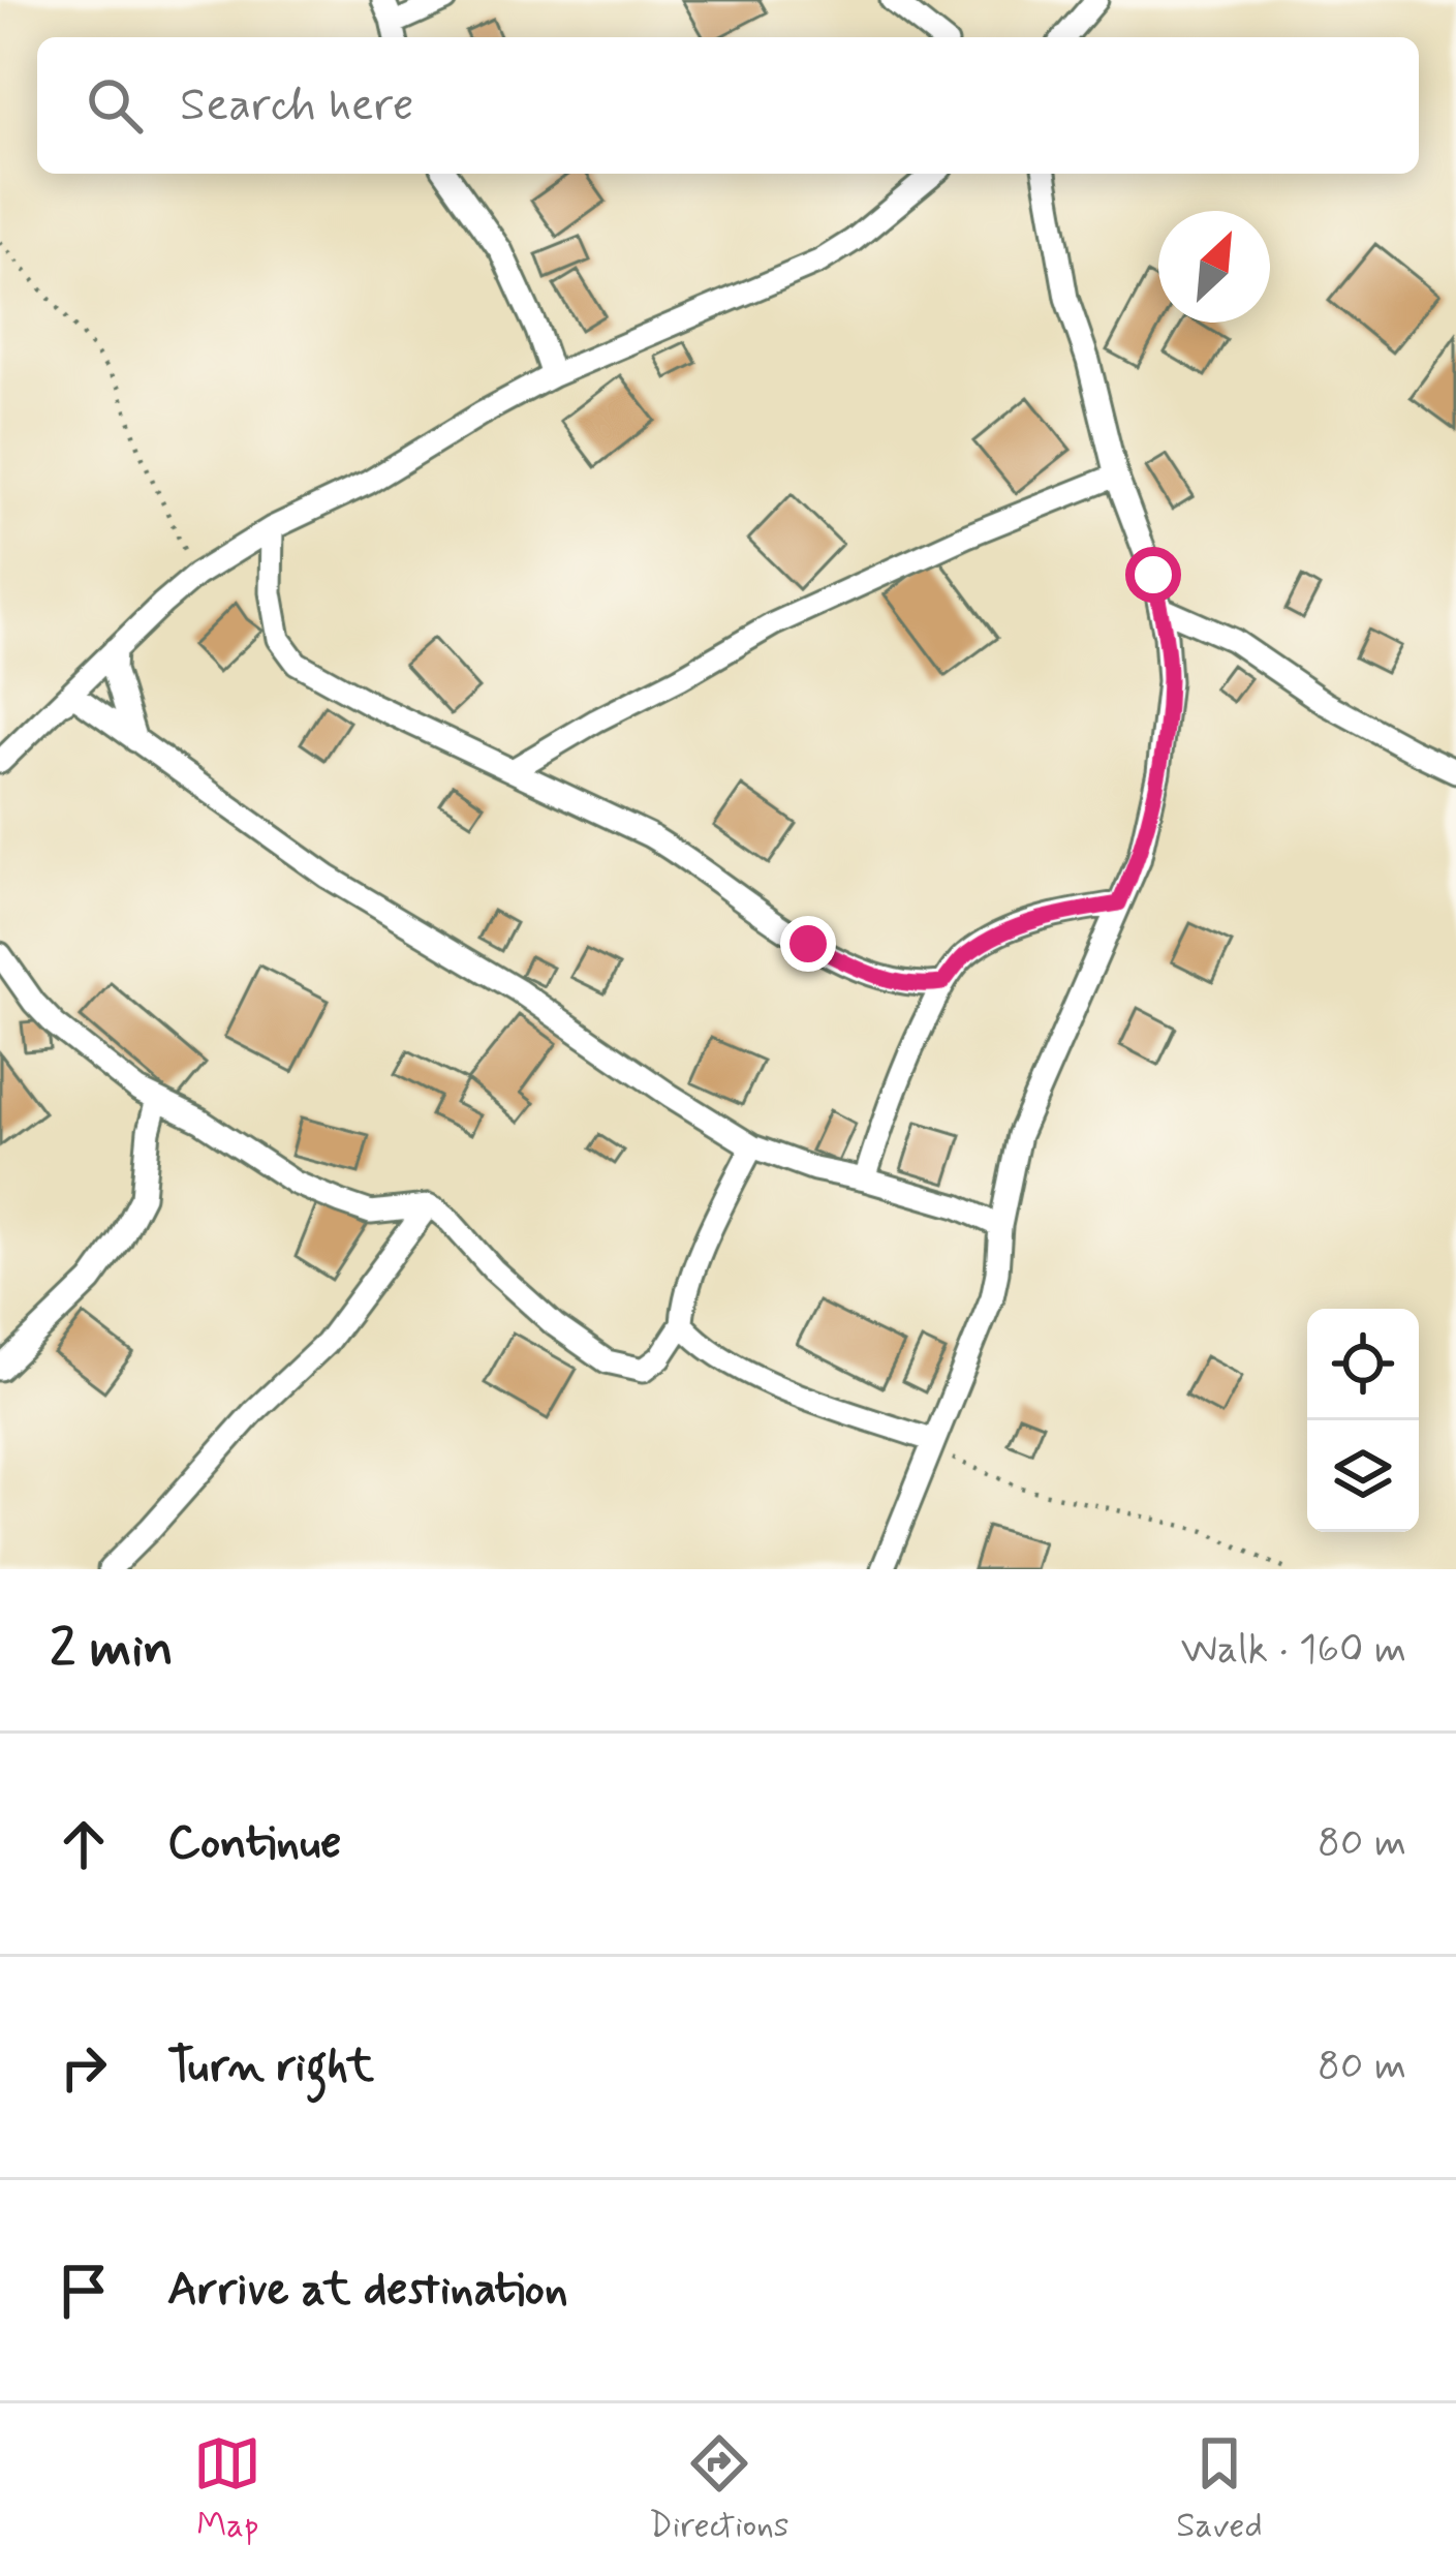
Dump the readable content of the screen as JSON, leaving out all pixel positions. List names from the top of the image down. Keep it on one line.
{"north":"top right","page":{"search":"Search here","heading":["2 min","Walk · 160 m"],"list":[["Continue","80 m"],["Turn right","80 m"],"Arrive at destination"],"nav":["Map","Directions","Saved"]}}
